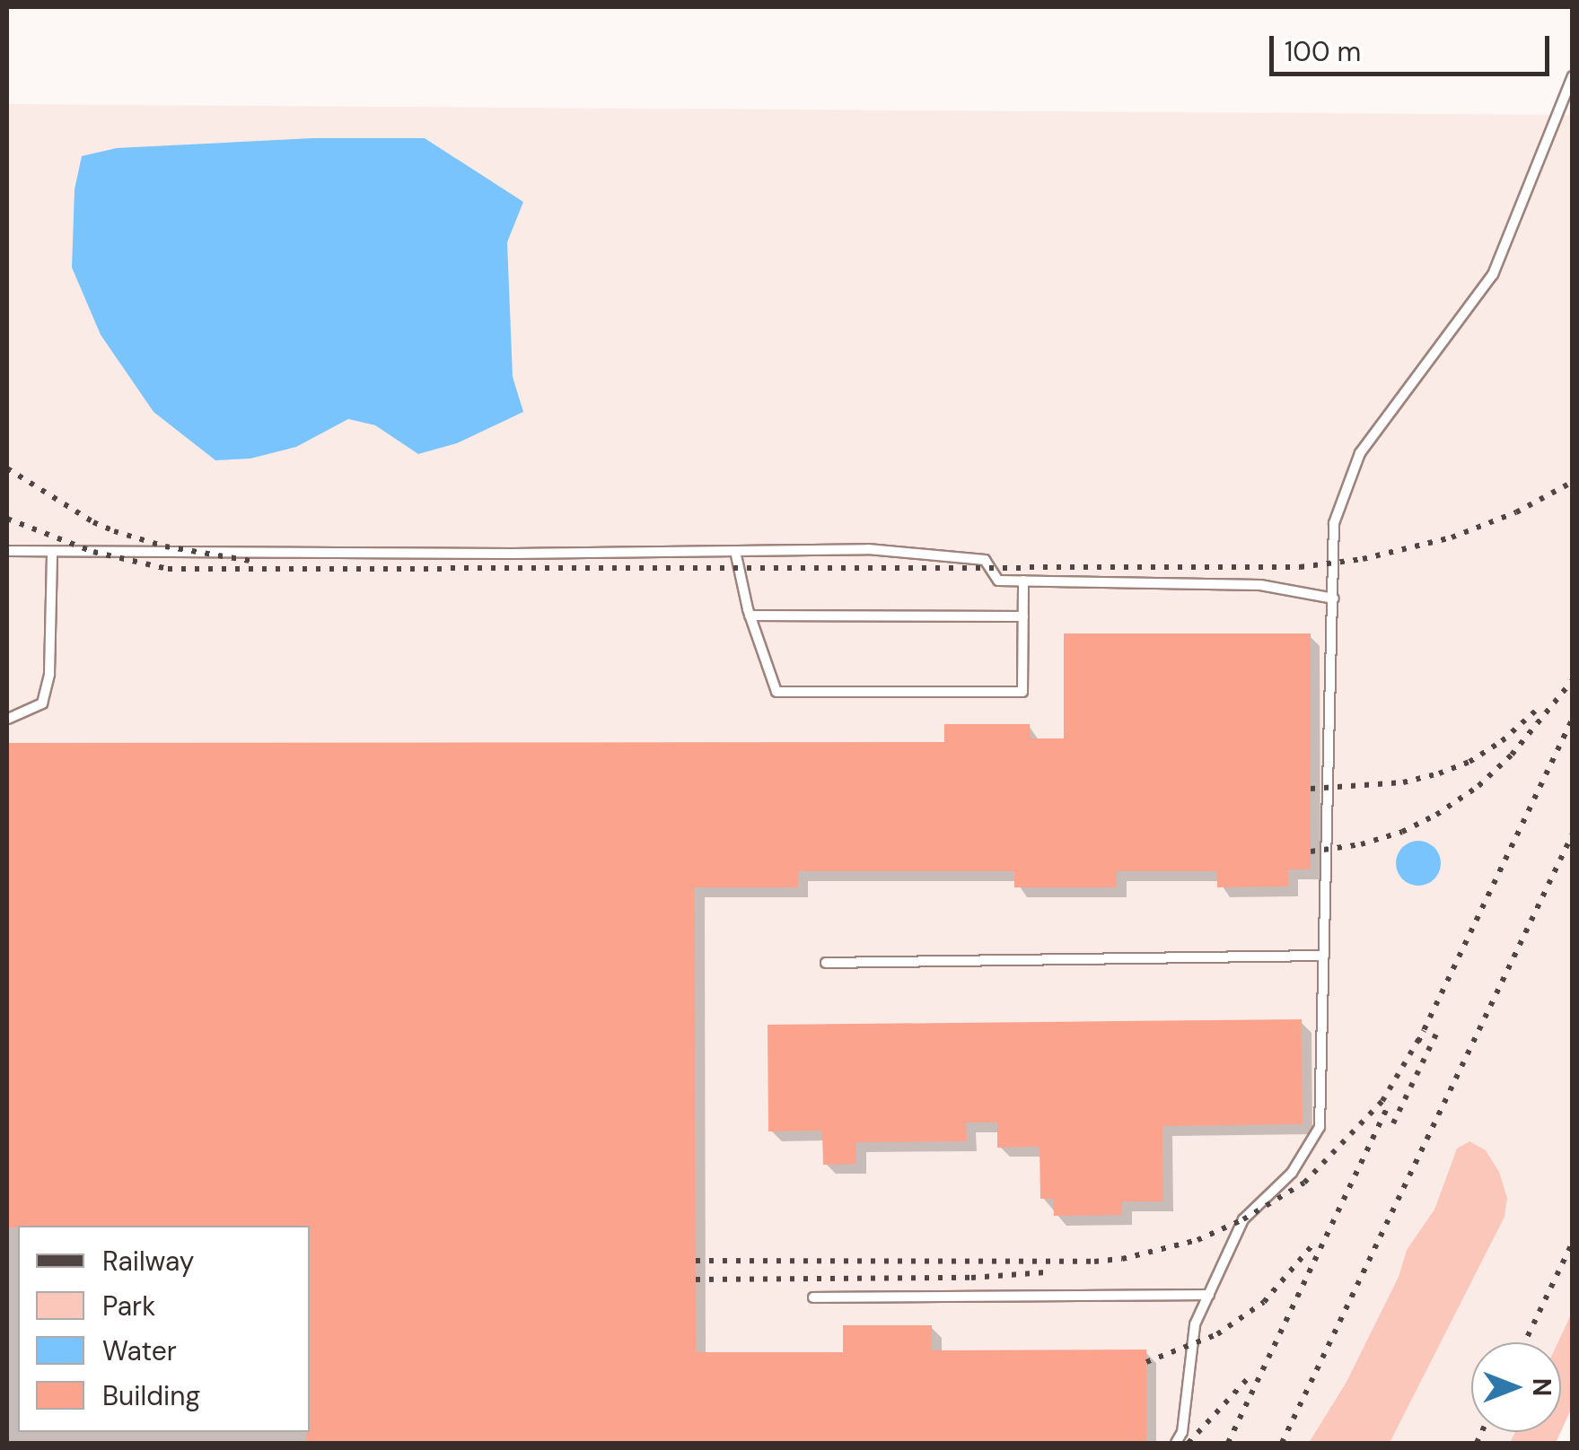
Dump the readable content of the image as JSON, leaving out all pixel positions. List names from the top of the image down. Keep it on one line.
{"legend":["Railway","Park","Water","Building"],"scale_bar":"100 m","north":"right"}
